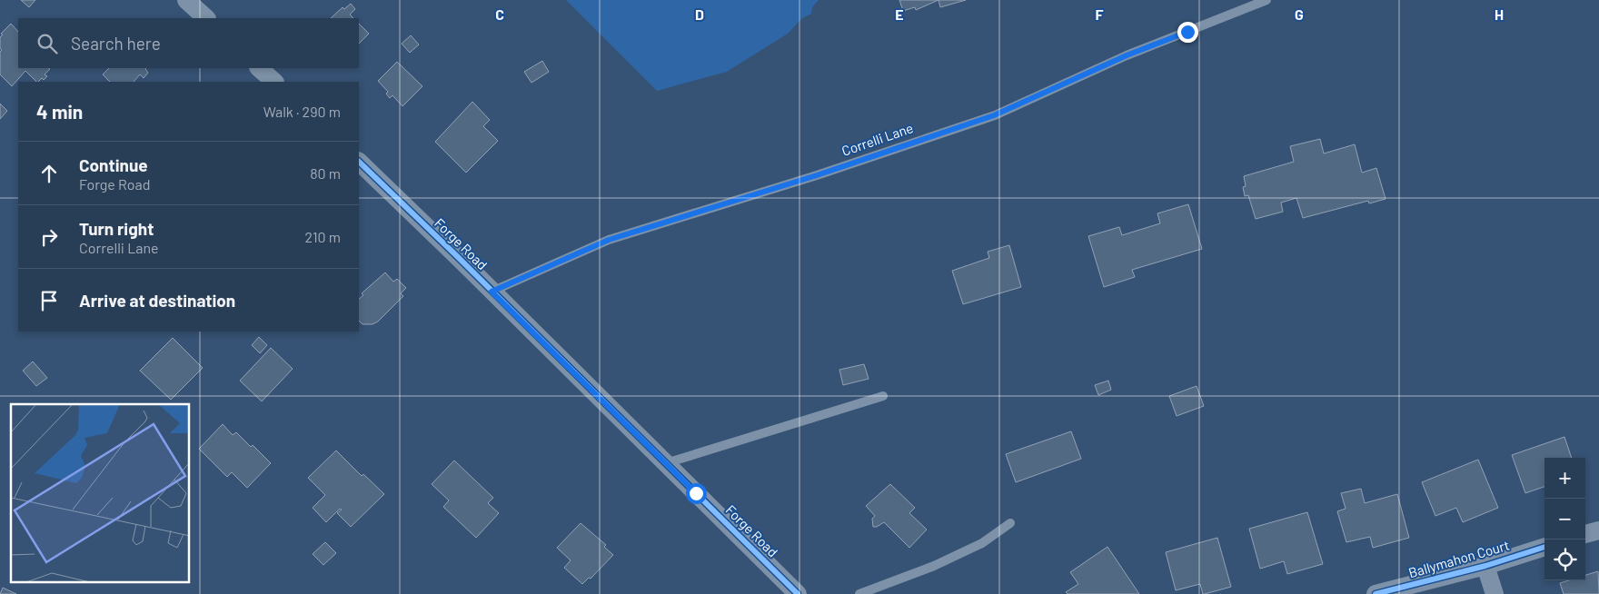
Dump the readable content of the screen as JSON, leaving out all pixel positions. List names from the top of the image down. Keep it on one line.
{"streets":{"street":["Forge Road","Ballymahon Court"],"lane":["Correlli Lane"]},"crossings":[["Correlli Lane","Forge Road"]],"page":{"search":"Search here","heading":["4 min","Walk · 290 m"],"list":[["Continue","Forge Road","80 m"],["Turn right","Correlli Lane","210 m"],"Arrive at destination"],"map_buttons":["+","−"]},"grid":{"columns":["C","D","E","F","G","H"]}}
